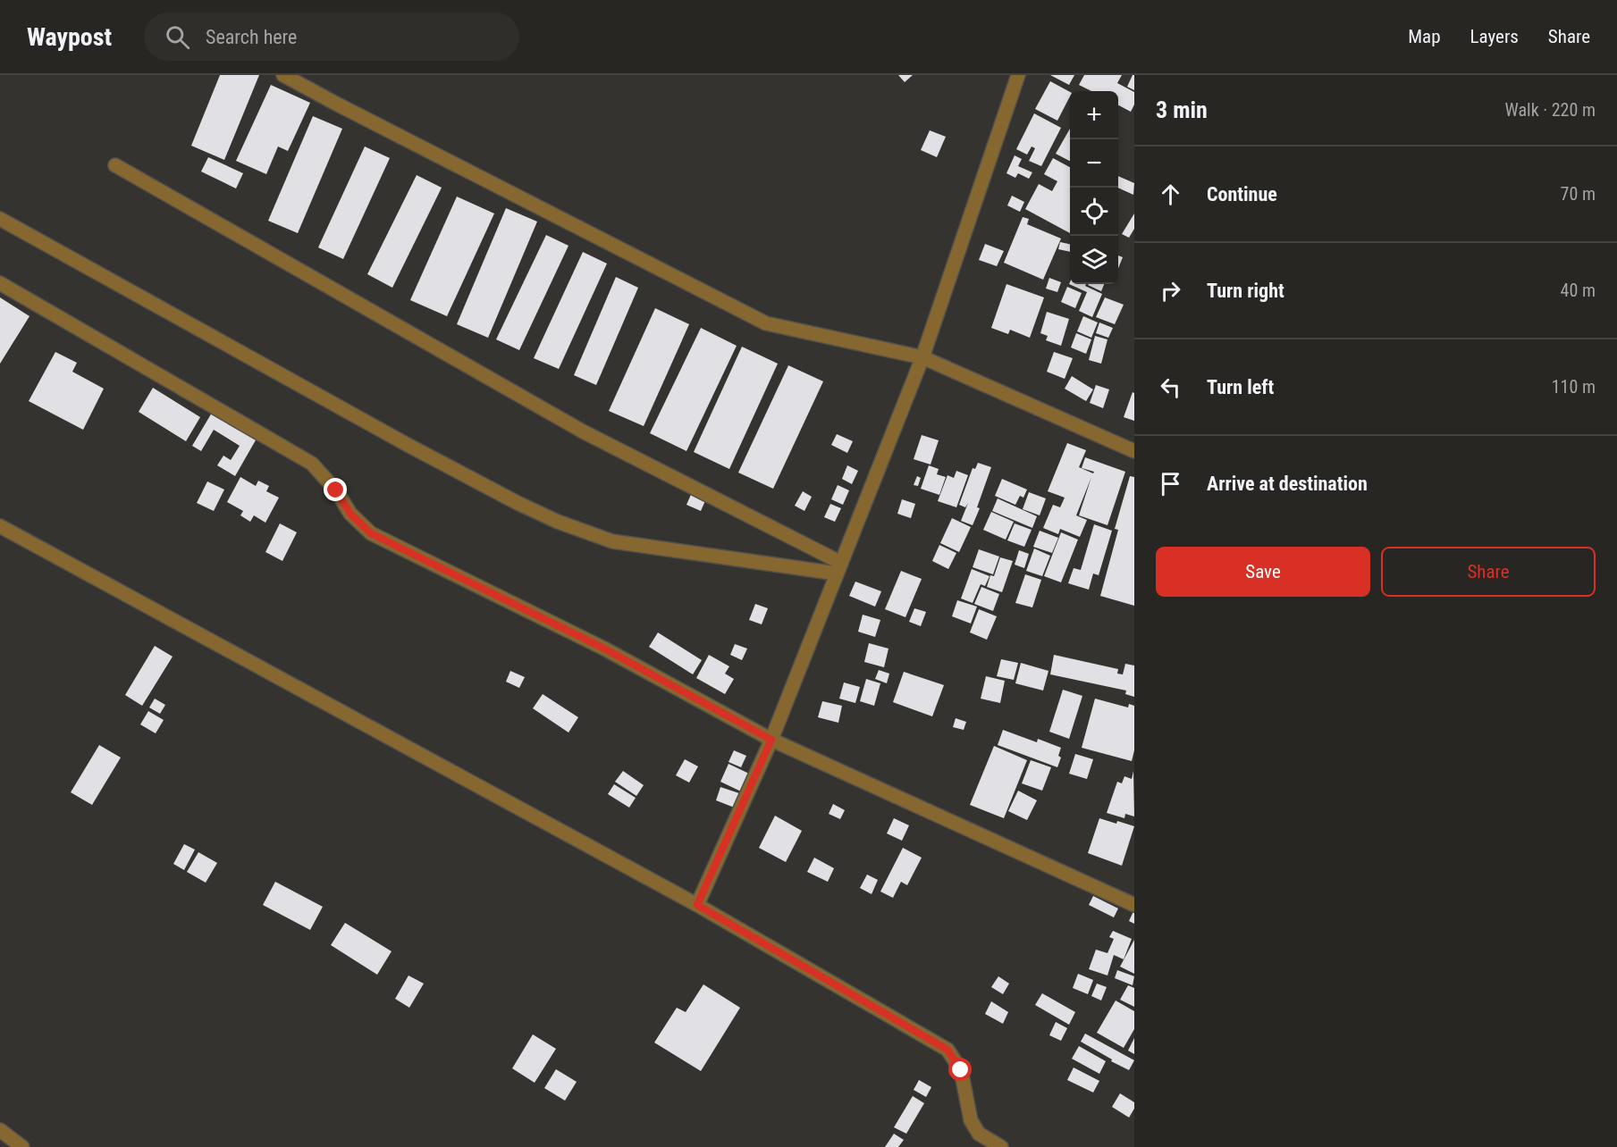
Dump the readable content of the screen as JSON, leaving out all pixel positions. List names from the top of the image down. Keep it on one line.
{"page":{"header":"Waypost","search":"Search here","nav":["Map","Layers","Share"],"heading":["3 min","Walk · 220 m"],"map_buttons":["+","−"],"list":[["Continue","70 m"],["Turn right","40 m"],["Turn left","110 m"],"Arrive at destination"],"buttons":["Save","Share"]}}
